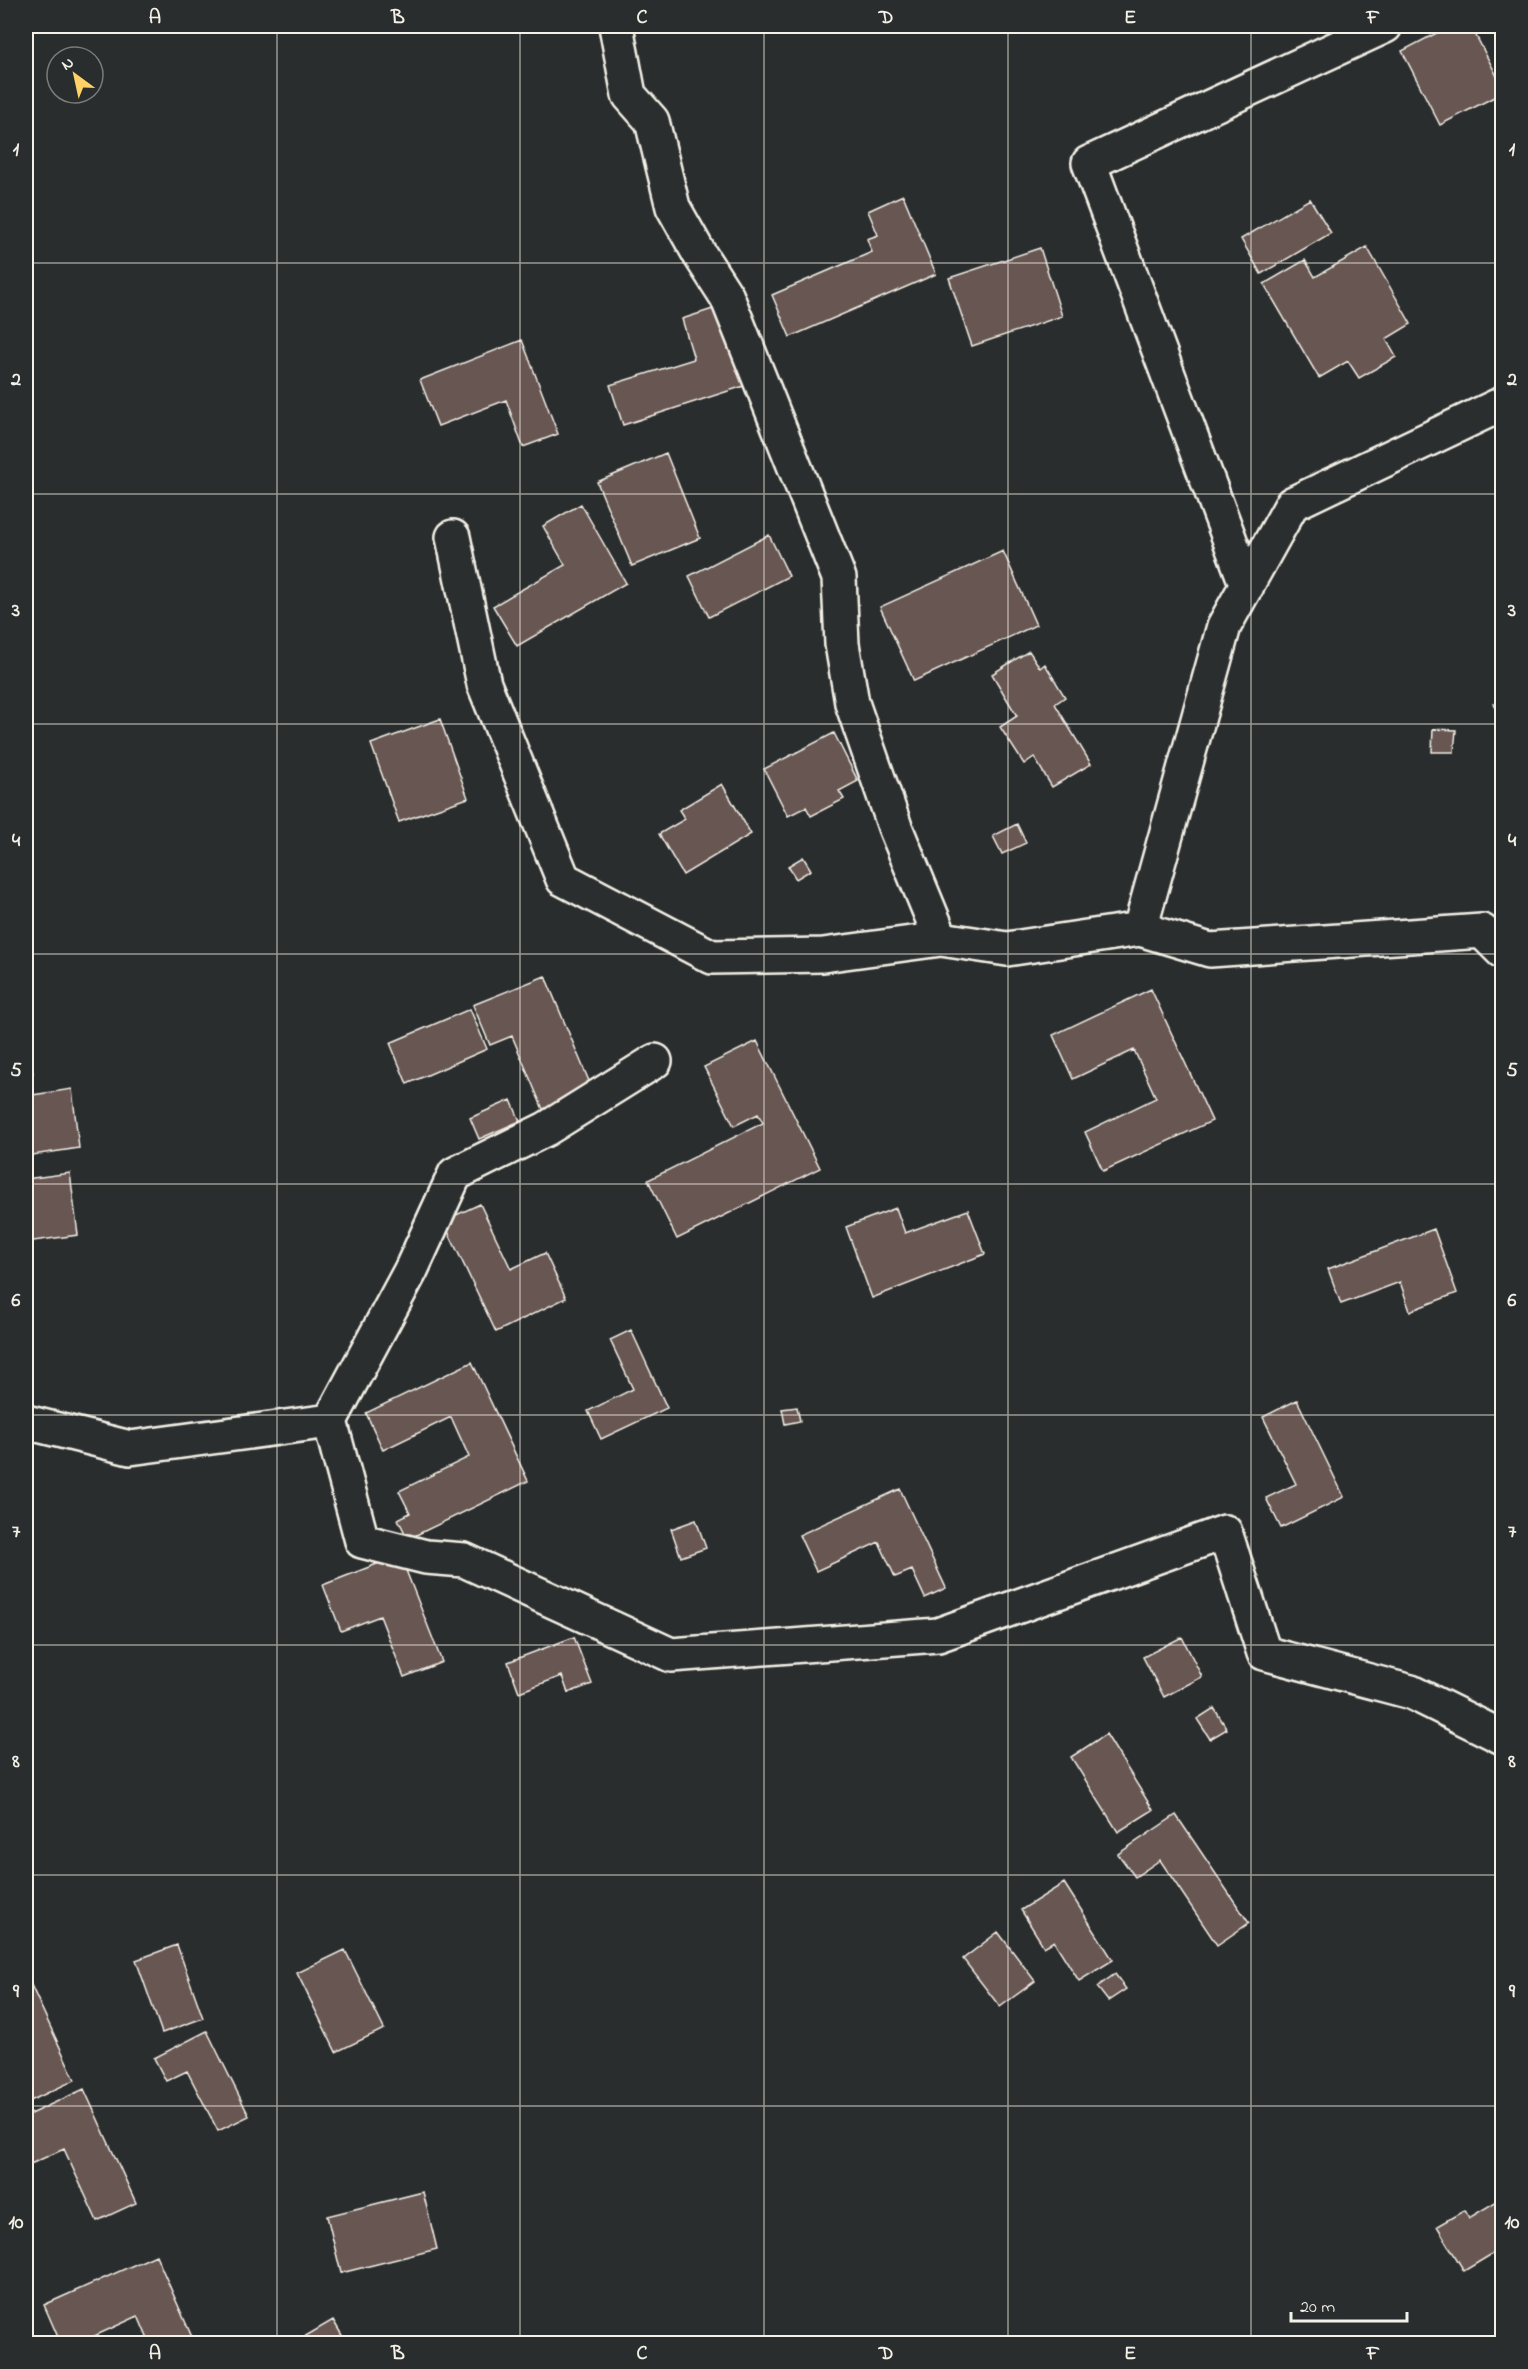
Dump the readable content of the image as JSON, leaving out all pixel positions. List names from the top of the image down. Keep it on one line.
{"scale_bar":"20 m","north":"top left","grid":{"columns":["A","B","C","D","E","F"],"rows":["1","2","3","4","5","6","7","8","9","10"]}}
